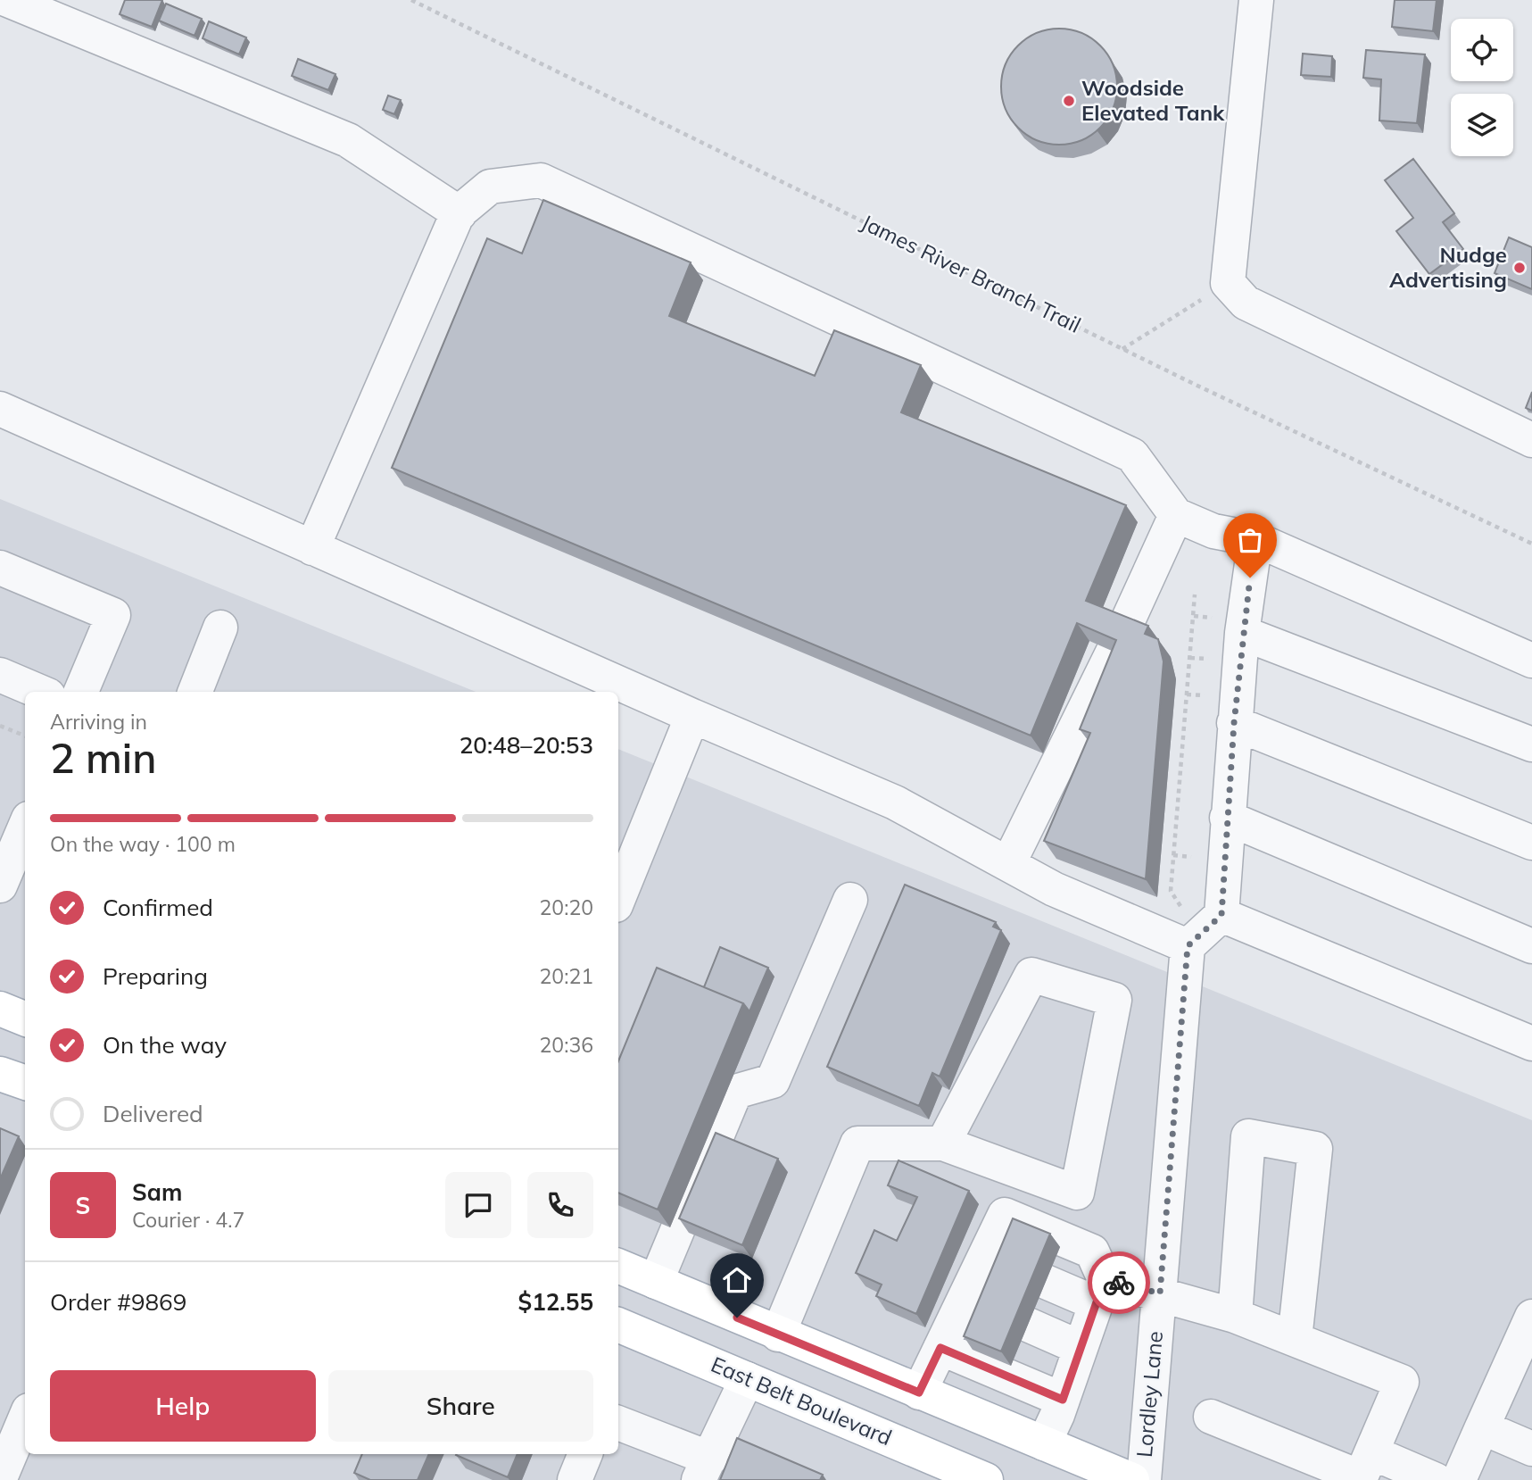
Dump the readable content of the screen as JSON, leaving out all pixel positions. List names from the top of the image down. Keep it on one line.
{"streets":{"main road":["East Belt Boulevard"],"street":["Lordley Lane"],"path":["James River Branch Trail"]},"places":["Woodside Elevated Tank","Nudge Advertising"],"page":{"heading":["2 min","Arriving in","20:48–20:53"],"panel":["Sam","Courier · 4.7","Order #9869","$12.55"],"bar":"On the way · 100 m","list":[["Confirmed","20:20"],["Preparing","20:21"],["On the way","20:36"],"Delivered"],"round":"S","buttons":["Help","Share"]}}
